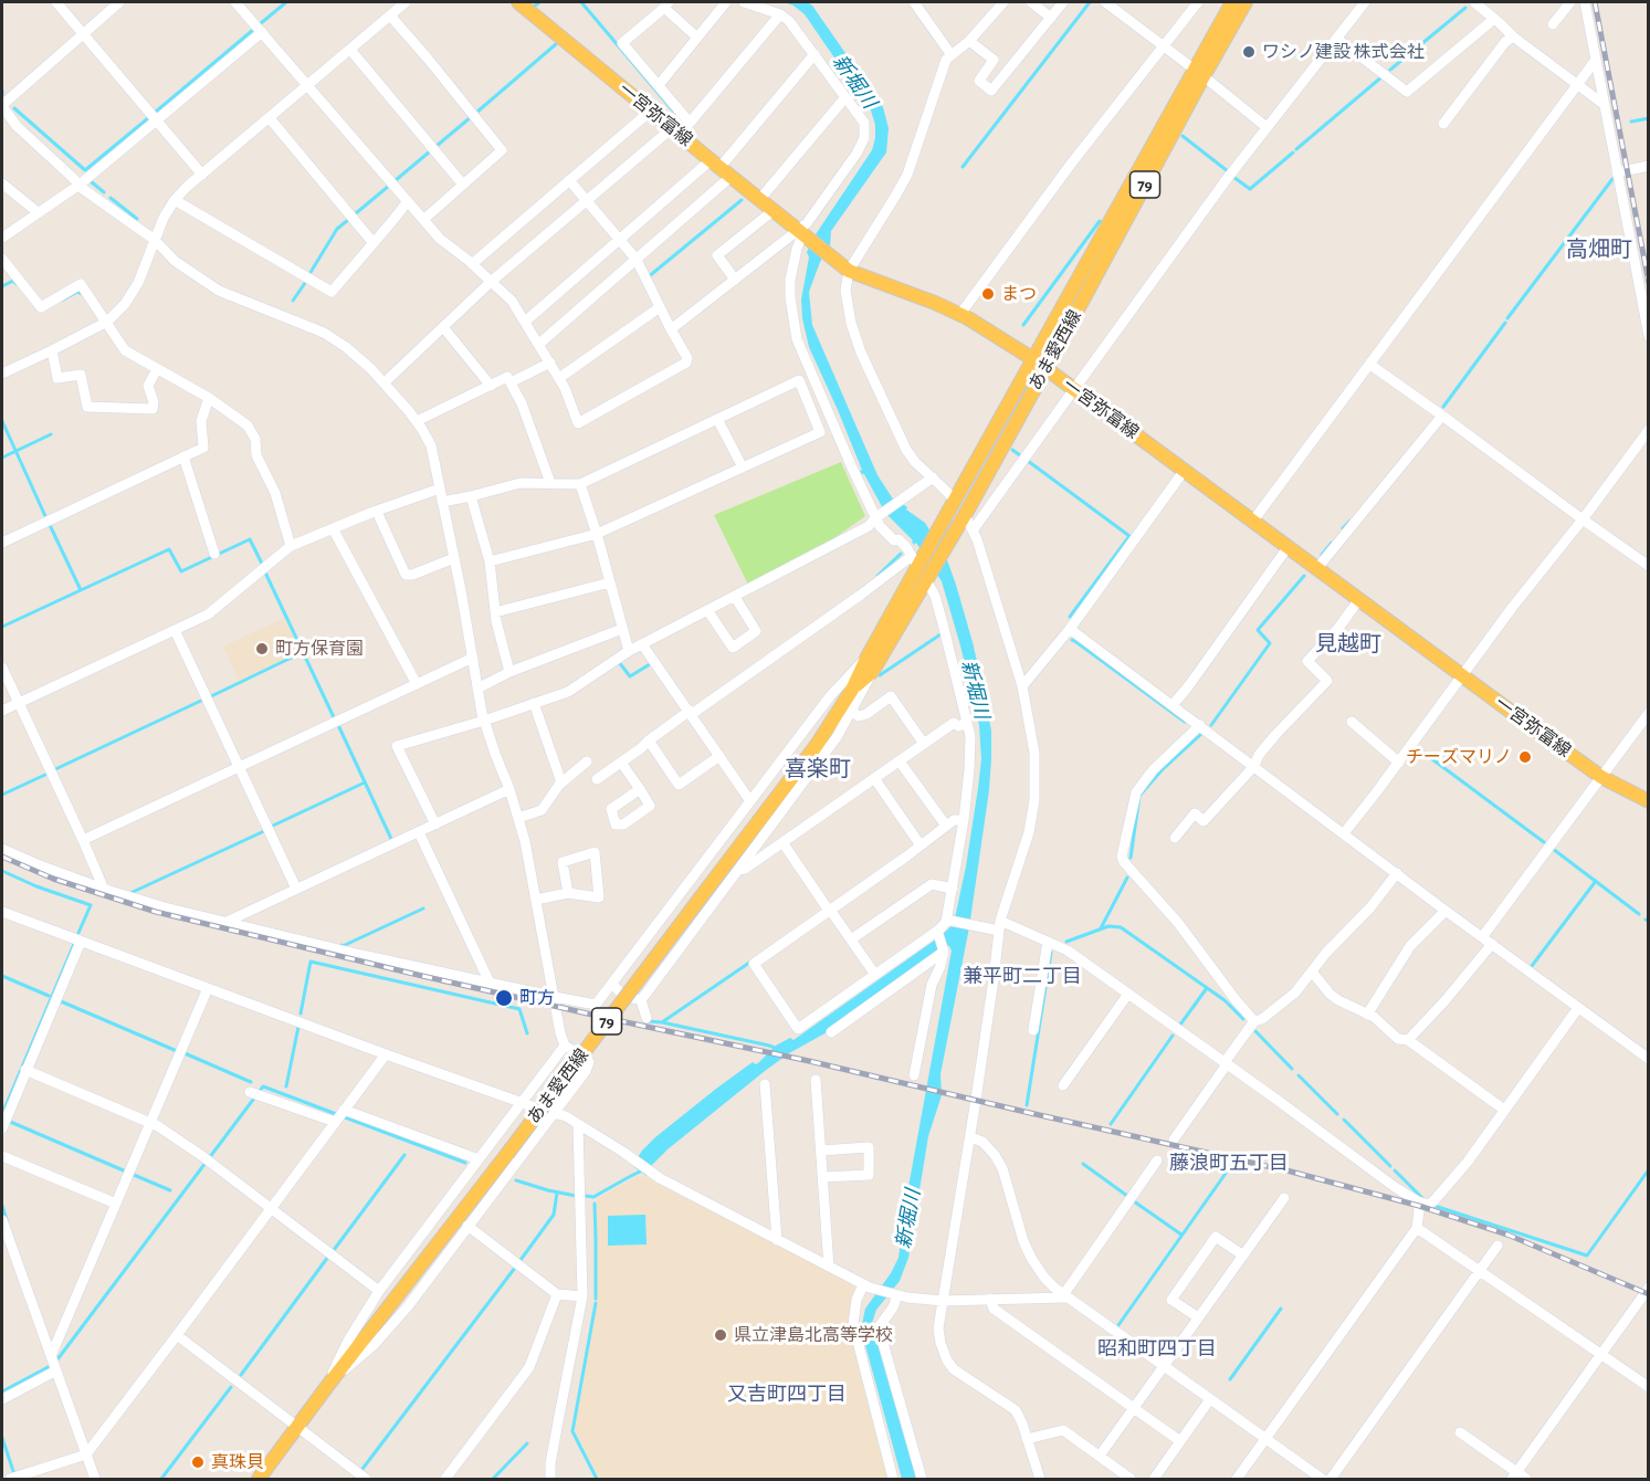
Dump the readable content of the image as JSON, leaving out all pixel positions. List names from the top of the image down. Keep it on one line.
{"streets":{"main road":["一宮弥富線","79","あま愛西線"]},"crossings":[["一宮弥富線","あま愛西線"]],"districts":["高畑町","見越町","喜楽町","兼平町二丁目","藤浪町五丁目","昭和町四丁目","又吉町四丁目"],"water":["新堀川"],"places":["ワシノ建設 株式会社","まつ","町方保育園","チーズマリノ","町方","県立津島北高等学校","真珠貝"]}
